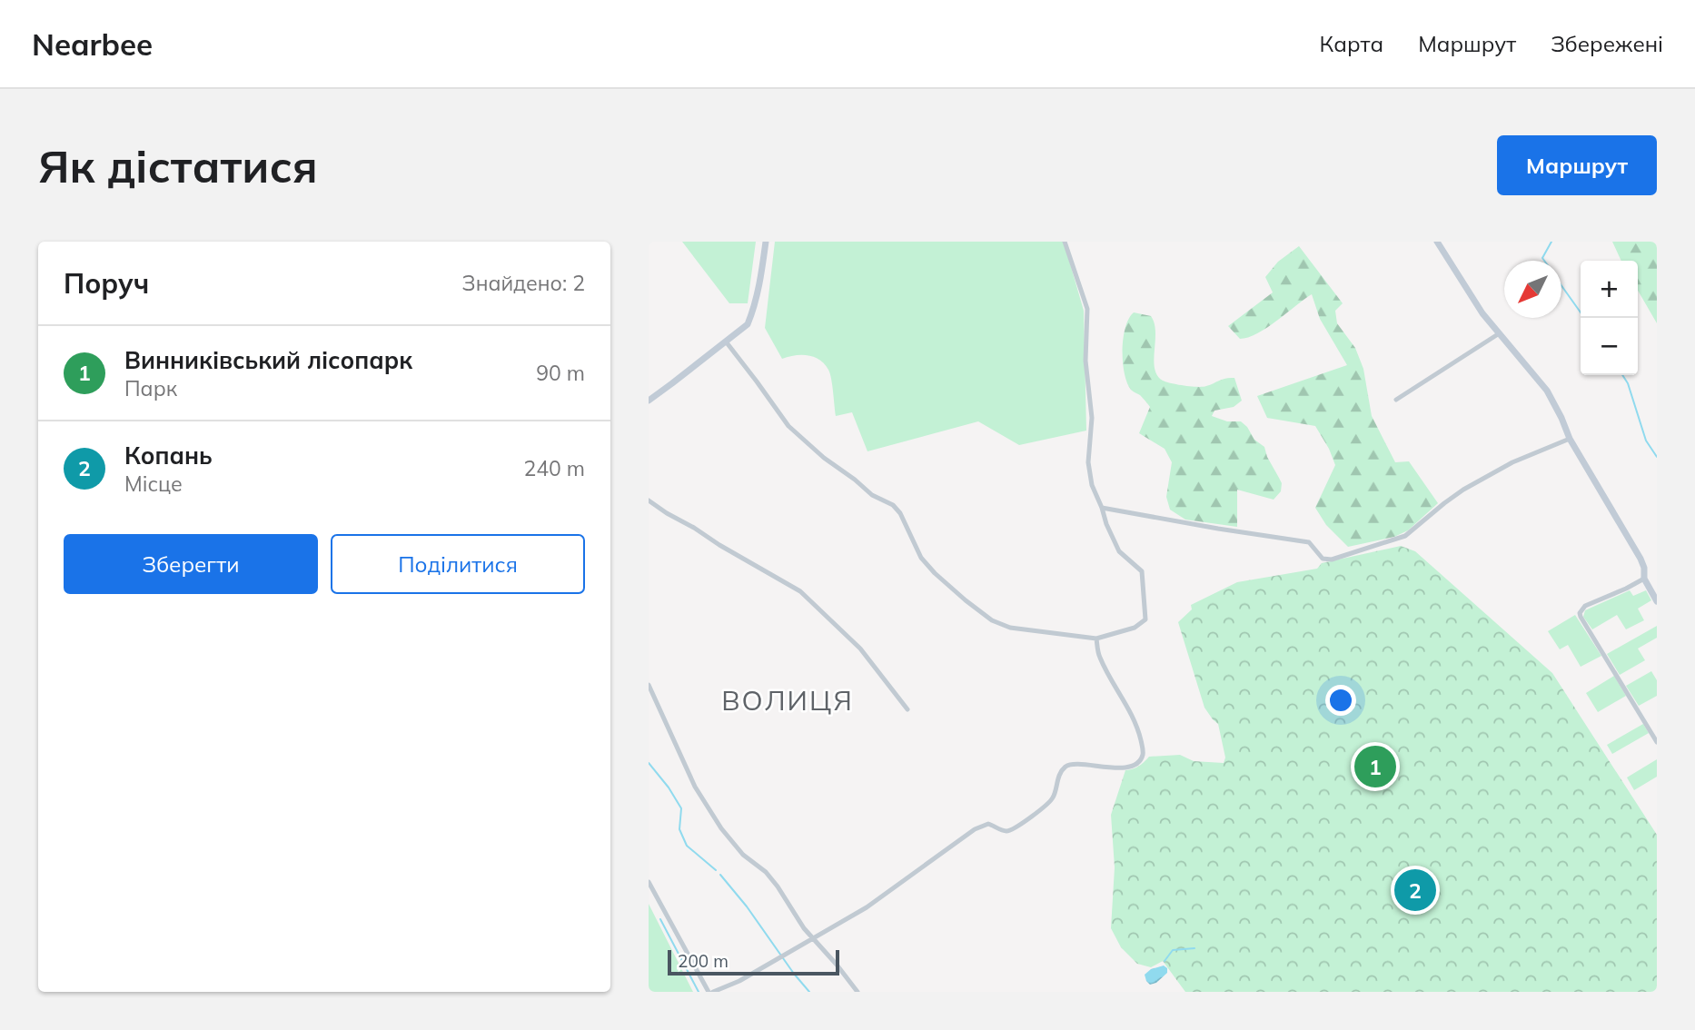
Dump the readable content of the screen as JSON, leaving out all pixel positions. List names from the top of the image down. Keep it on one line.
{"districts":["ВОЛИЦЯ"],"scale_bar":"200 m","north":"bottom left","page":{"header":"Nearbee","nav":["Карта","Маршрут","Збережені"],"buttons":["Маршрут",["Зберегти","Поділитися"]],"title":"Як дістатися","heading":["Поруч","Знайдено: 2"],"map_buttons":["+","−"],"list":[{"mark":"1","name":"Винниківський лісопарк","note":"Парк","value":"90 m"},{"mark":"2","name":"Копань","note":"Місце","value":"240 m"}],"pins":["1","2"],"scale":"200 m"}}
